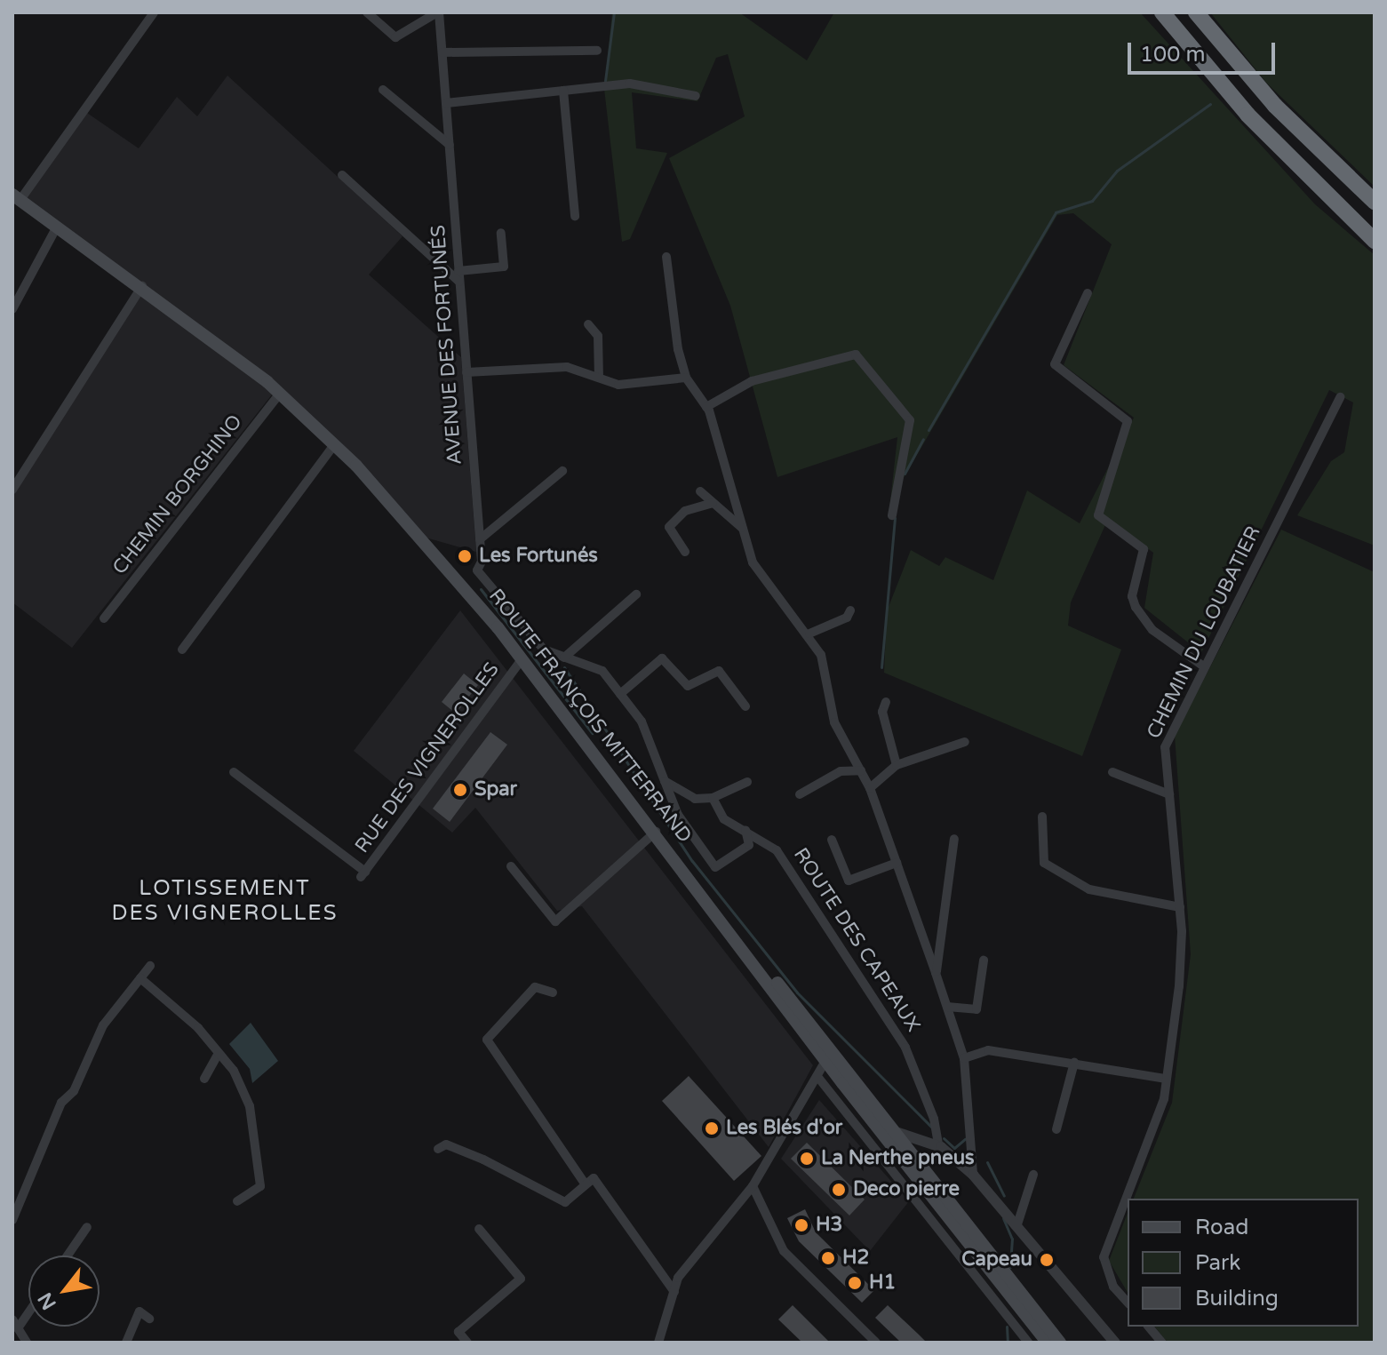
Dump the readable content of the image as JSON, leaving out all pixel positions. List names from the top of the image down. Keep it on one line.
{"streets":{"main road":["ROUTE FRANÇOIS MITTERRAND"],"street":["AVENUE DES FORTUNÉS","CHEMIN BORGHINO","CHEMIN DU LOUBATIER","RUE DES VIGNEROLLES","ROUTE DES CAPEAUX"]},"crossings":[["CHEMIN BORGHINO","ROUTE FRANÇOIS MITTERRAND"],["ROUTE FRANÇOIS MITTERRAND","RUE DES VIGNEROLLES"]],"districts":["LOTISSEMENT DES VIGNEROLLES"],"places":["Les Fortunés","Spar","Les Blés d'or","La Nerthe pneus","Deco pierre","H3","H2","Capeau","H1"],"legend":["Road","Park","Building"],"scale_bar":"100 m","north":"bottom left"}
